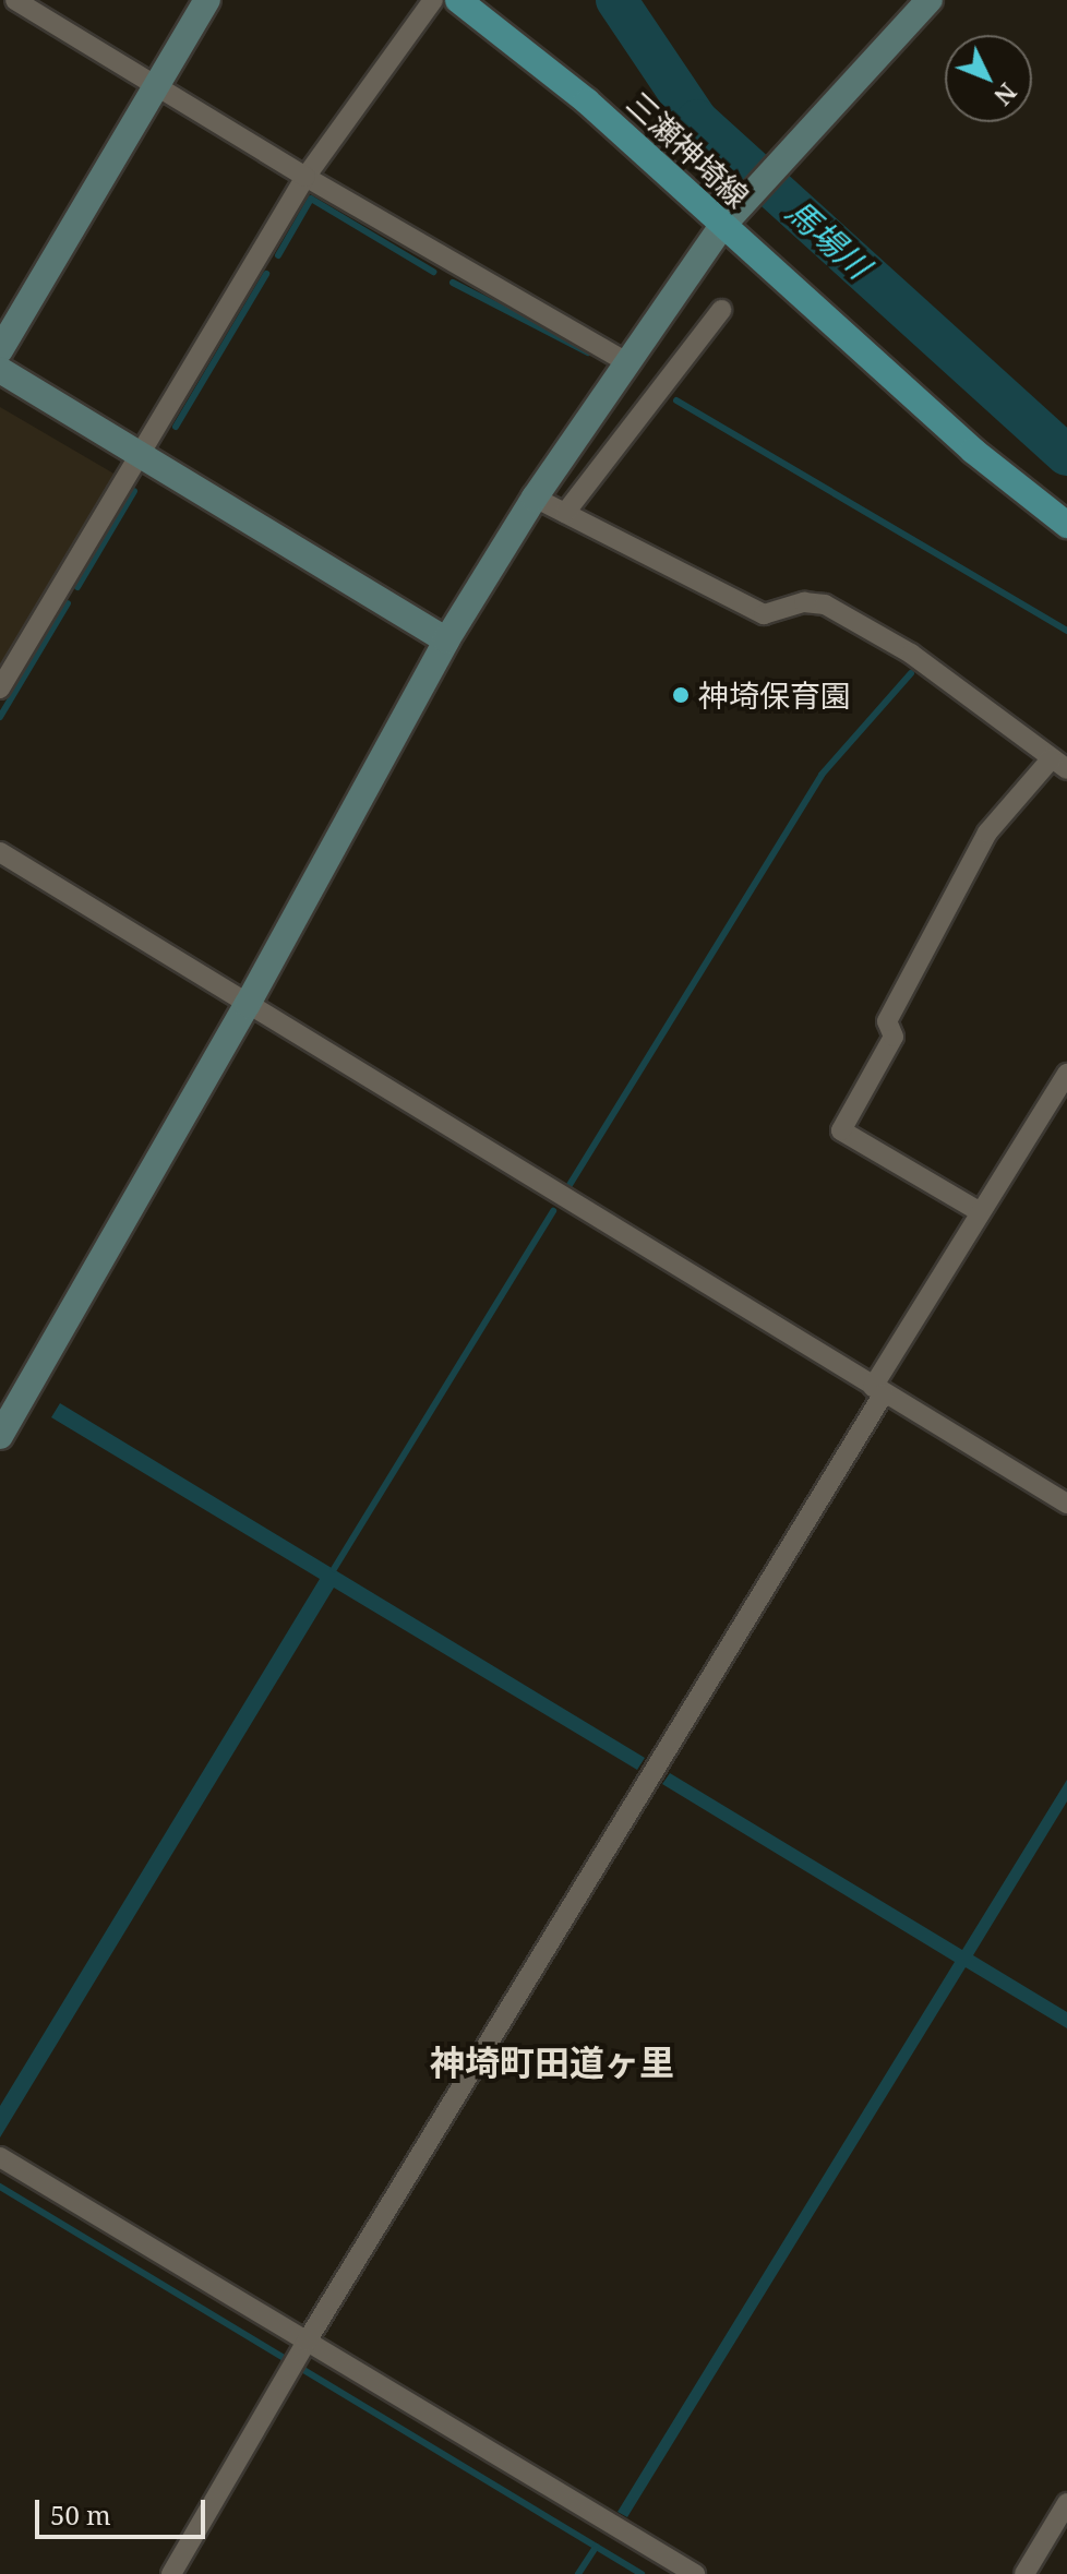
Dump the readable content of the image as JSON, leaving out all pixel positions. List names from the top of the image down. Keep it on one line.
{"streets":{"main road":["三瀬神埼線"]},"districts":["神埼町田道ヶ里"],"water":["馬場川"],"places":["神埼保育園"],"scale_bar":"50 m","north":"bottom right"}
